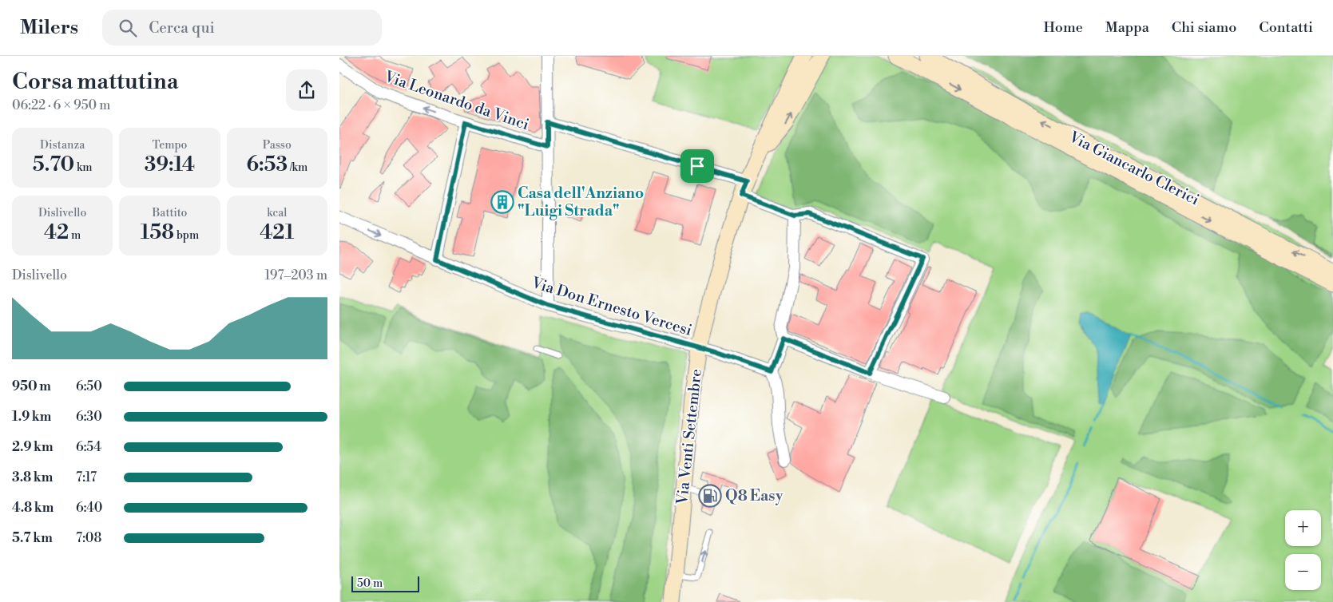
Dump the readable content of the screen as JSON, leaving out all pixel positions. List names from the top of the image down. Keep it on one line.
{"streets":{"street":["Via Leonardo da Vinci","Via Giancarlo Clerici","Via Don Ernesto Vercesi","Via Venti Settembre"]},"crossings":[["Via Don Ernesto Vercesi","Via Venti Settembre"]],"one_way":["Via Leonardo da Vinci"],"places":{"building":["Casa dell'Anziano \"Luigi Strada\""],"fuel station":["Q8 Easy"]},"scale_bar":"50 m","page":{"header":"Milers","search":"Cerca qui","nav":["Home","Mappa","Chi siamo","Contatti"],"heading":["Corsa mattutina","06:22 · 6 × 950 m"],"stats":[["Distanza","5.70 km"],["Tempo","39:14"],["Passo","6:53 /km"],["Dislivello","42 m"],["Battito","158 bpm"],["kcal","421"]],"chart":["Dislivello","197–203 m"],"list":[{"name":"950 m","note":"6:50"},{"name":"1.9 km","note":"6:30"},{"name":"2.9 km","note":"6:54"},{"name":"3.8 km","note":"7:17"},{"name":"4.8 km","note":"6:40"},{"name":"5.7 km","note":"7:08"}],"map_buttons":["+","−"],"scale":"50 m"}}
